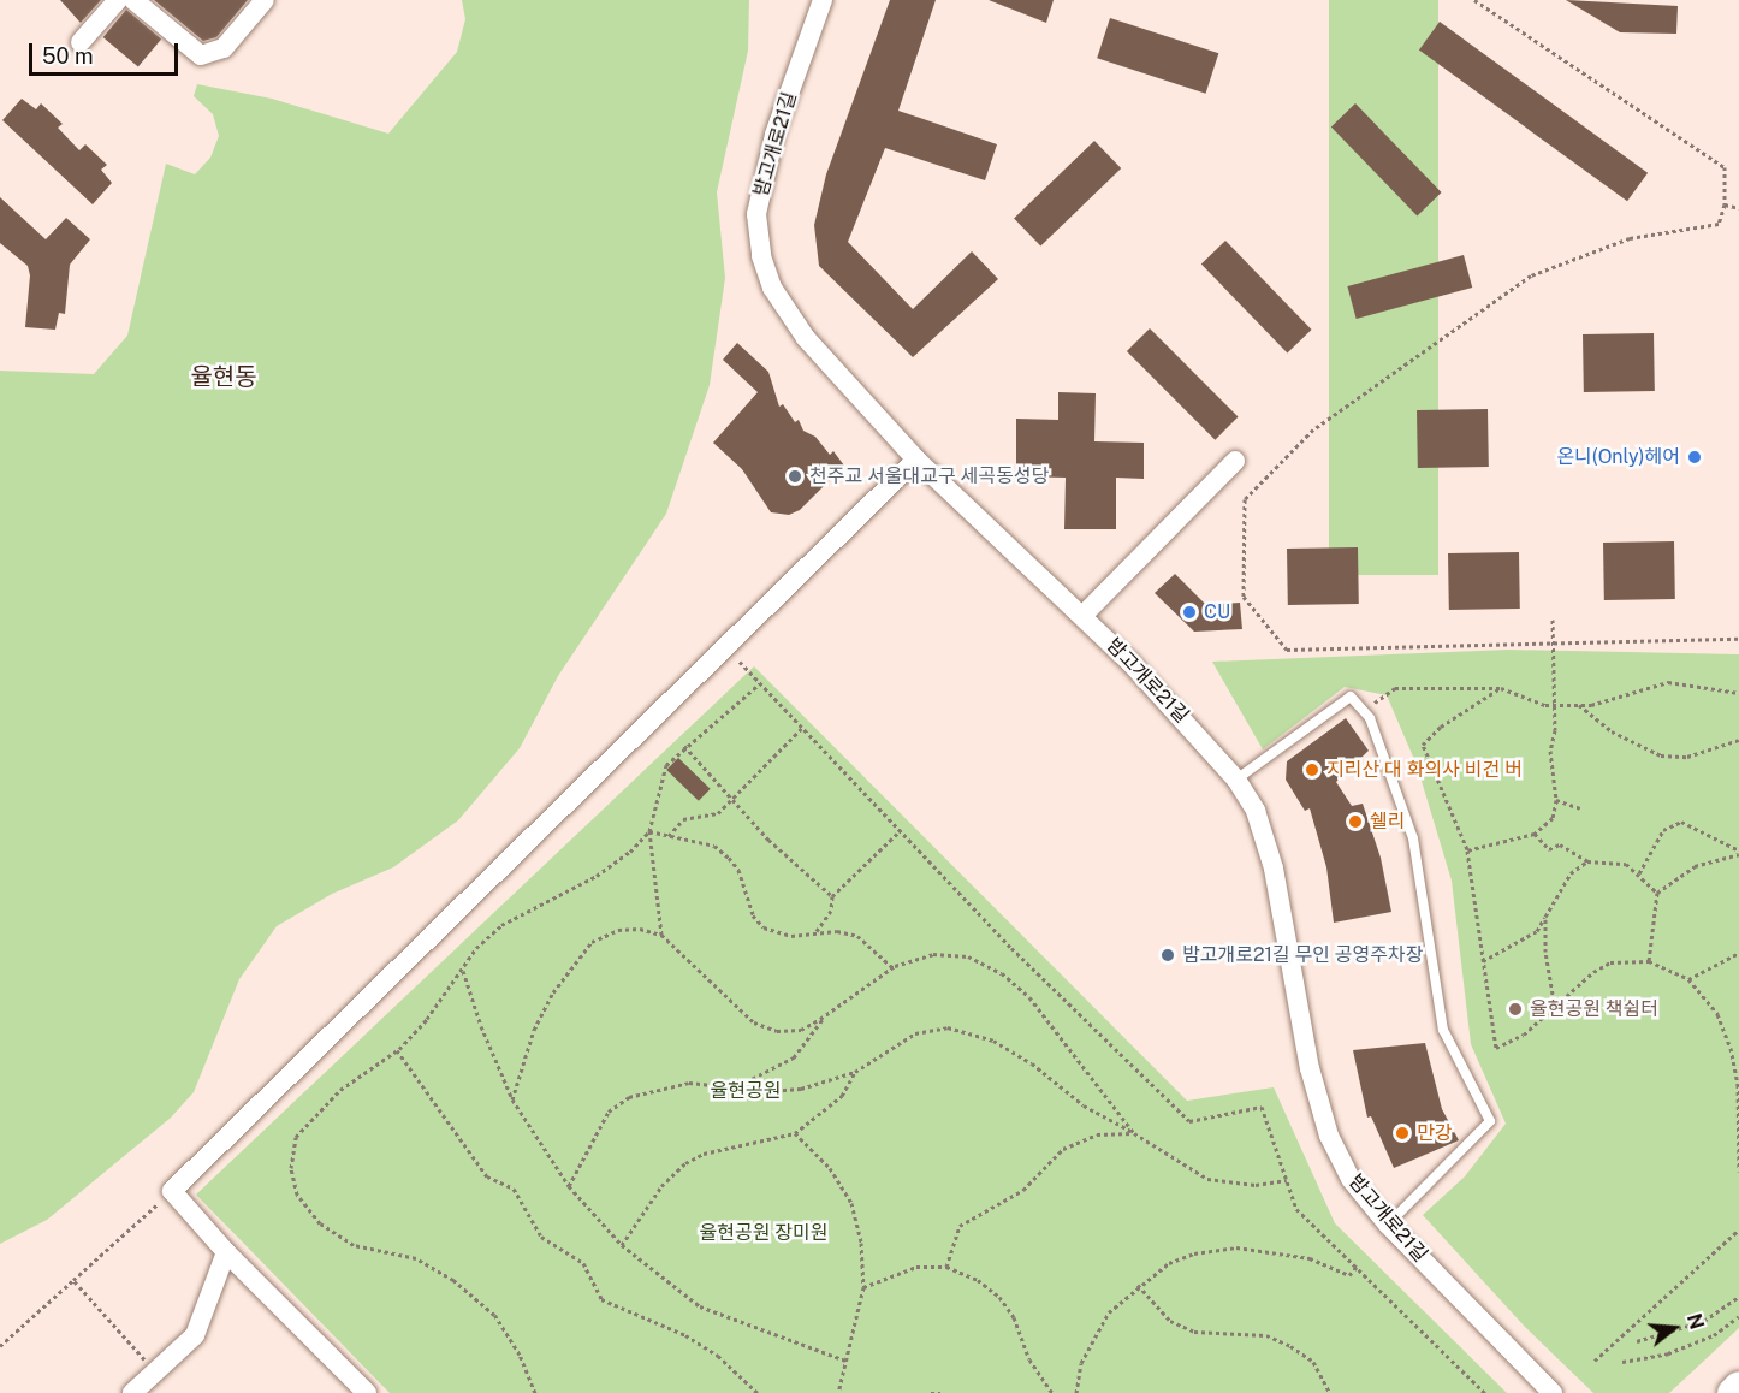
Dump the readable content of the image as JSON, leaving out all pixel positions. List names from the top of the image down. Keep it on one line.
{"streets":{"street":["밤고개로21길"]},"districts":["율현동"],"parks":["율현공원","율현공원 장미원"],"places":["온니(Only)헤어","천주교 서울대교구 세곡동성당","CU","지리산 대 화의사 비건 버","쉘리","밤고개로21길 무인 공영주차장","율현공원 책쉼터","만강"],"scale_bar":"50 m","north":"right"}
